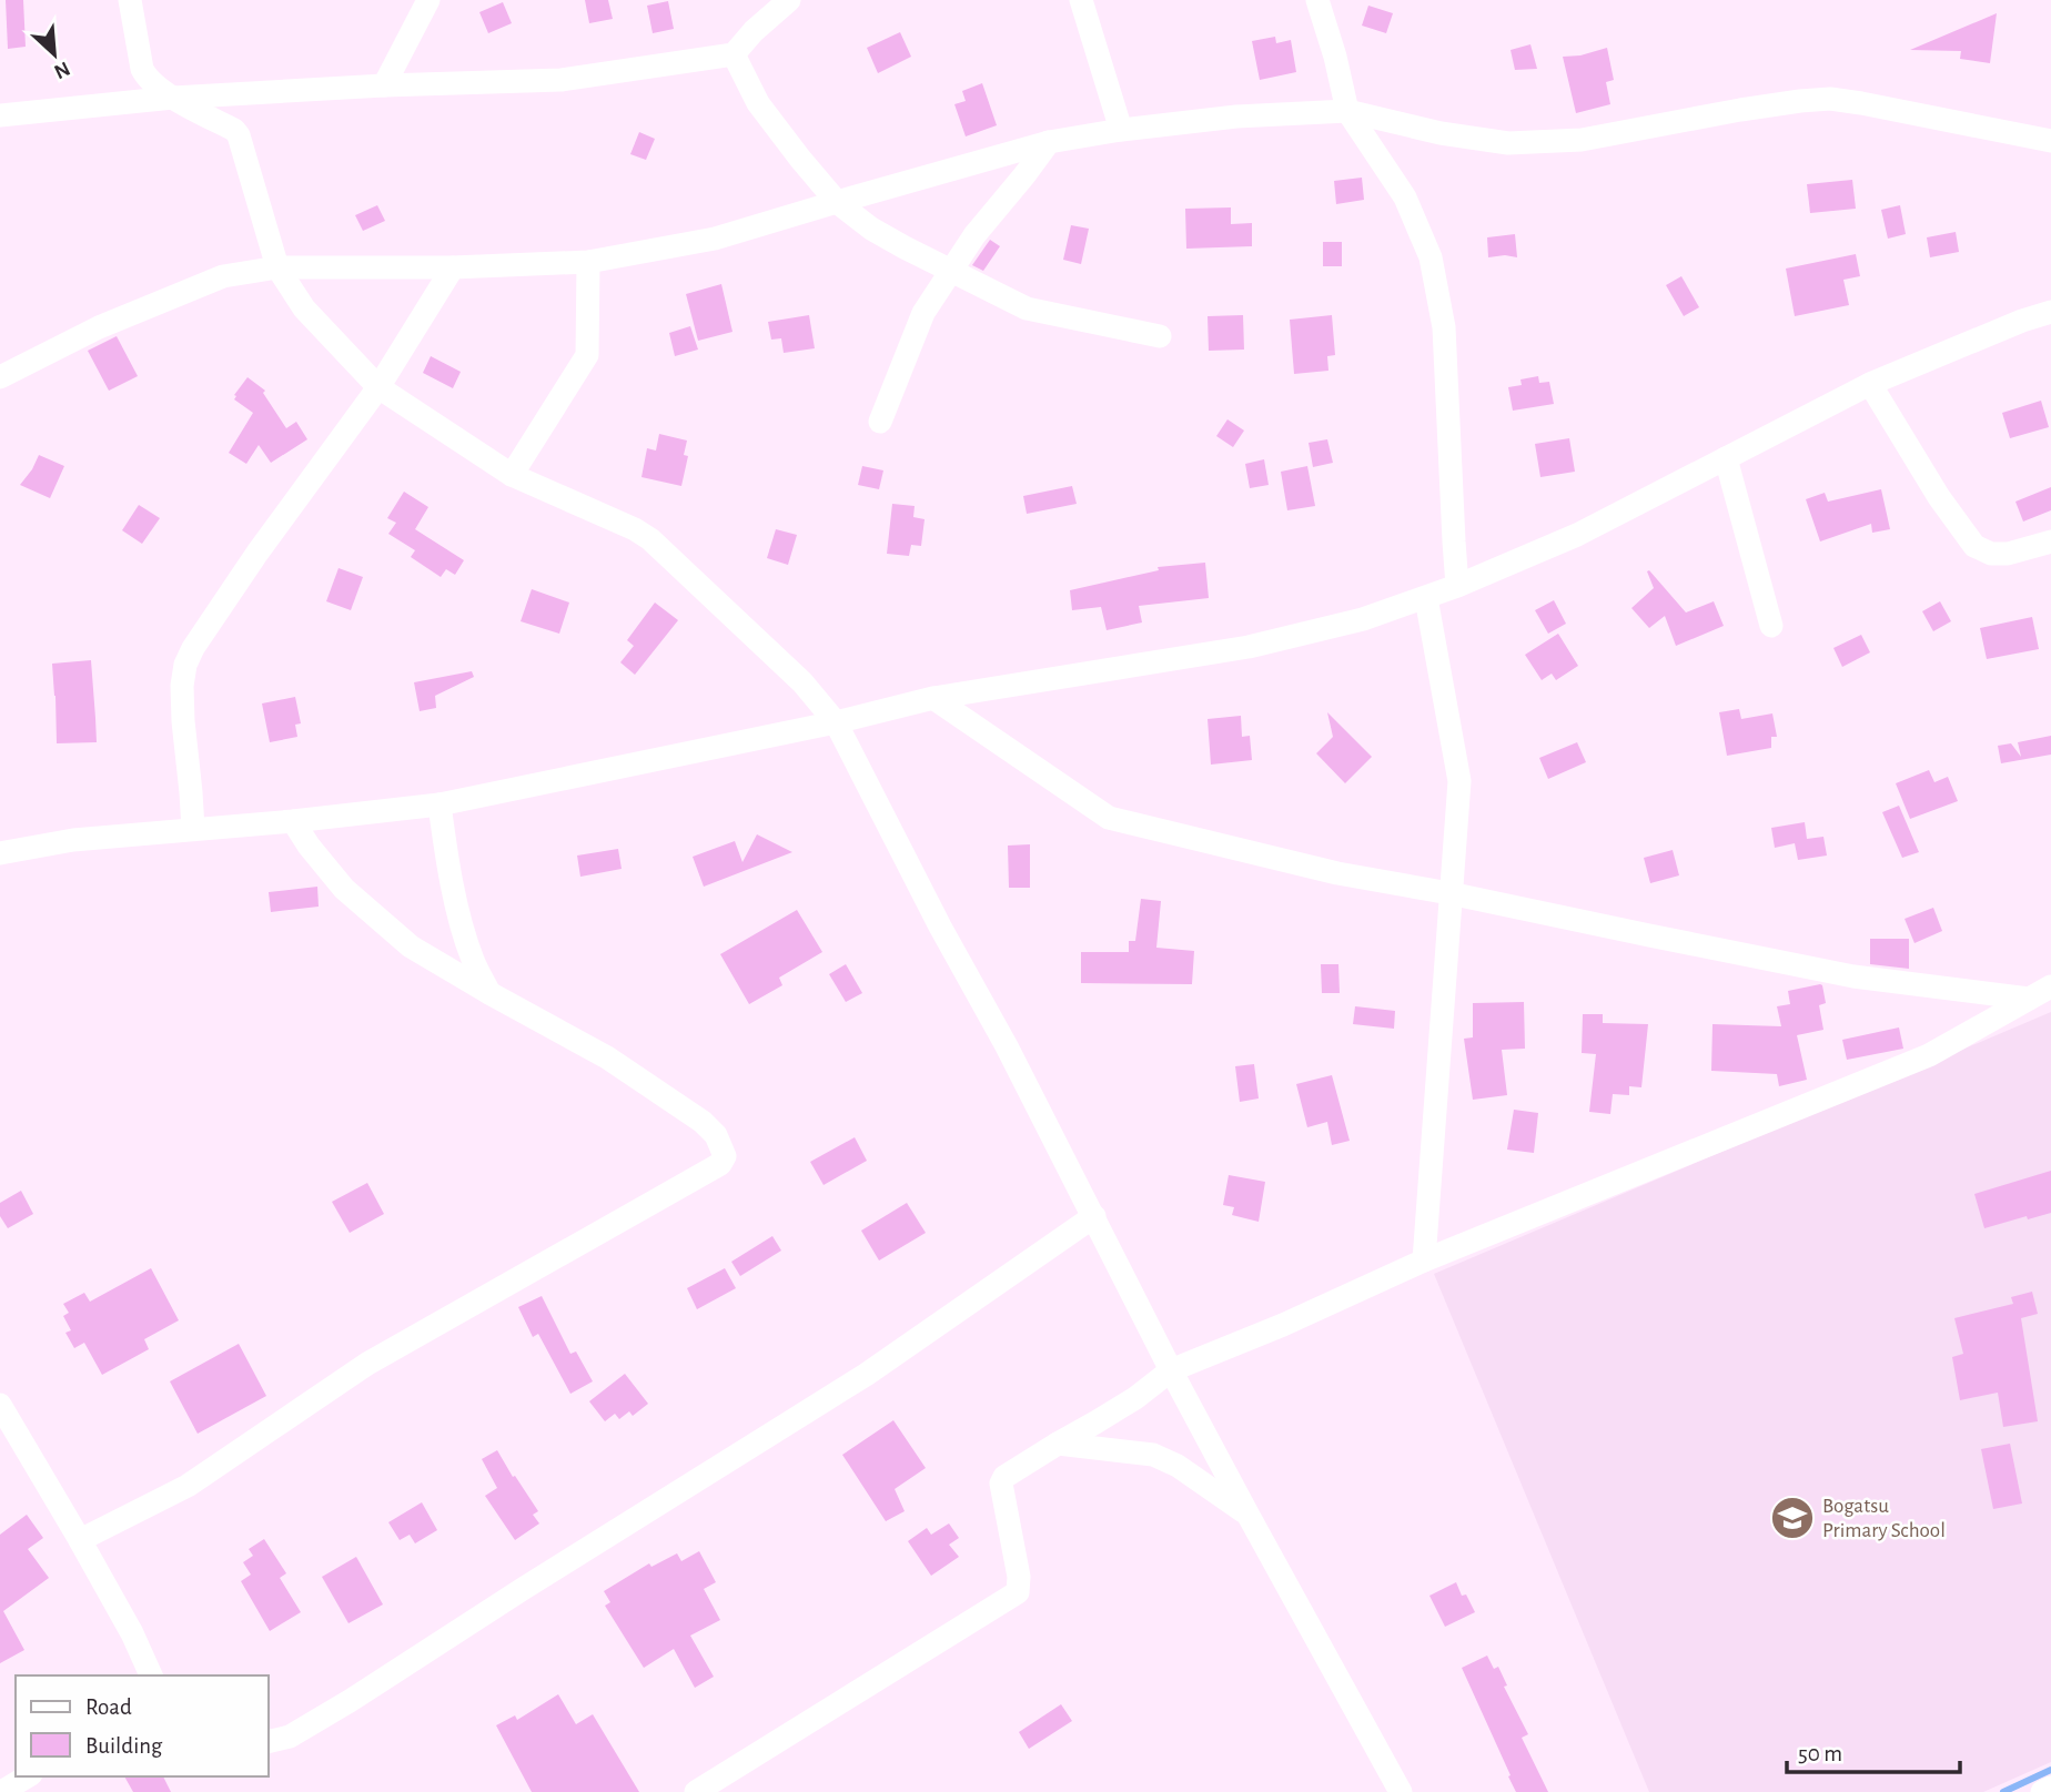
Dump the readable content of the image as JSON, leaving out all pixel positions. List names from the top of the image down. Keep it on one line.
{"places":{"school or university":["Bogatsu Primary School"]},"legend":["Road","Building"],"scale_bar":"50 m","north":"bottom right"}
